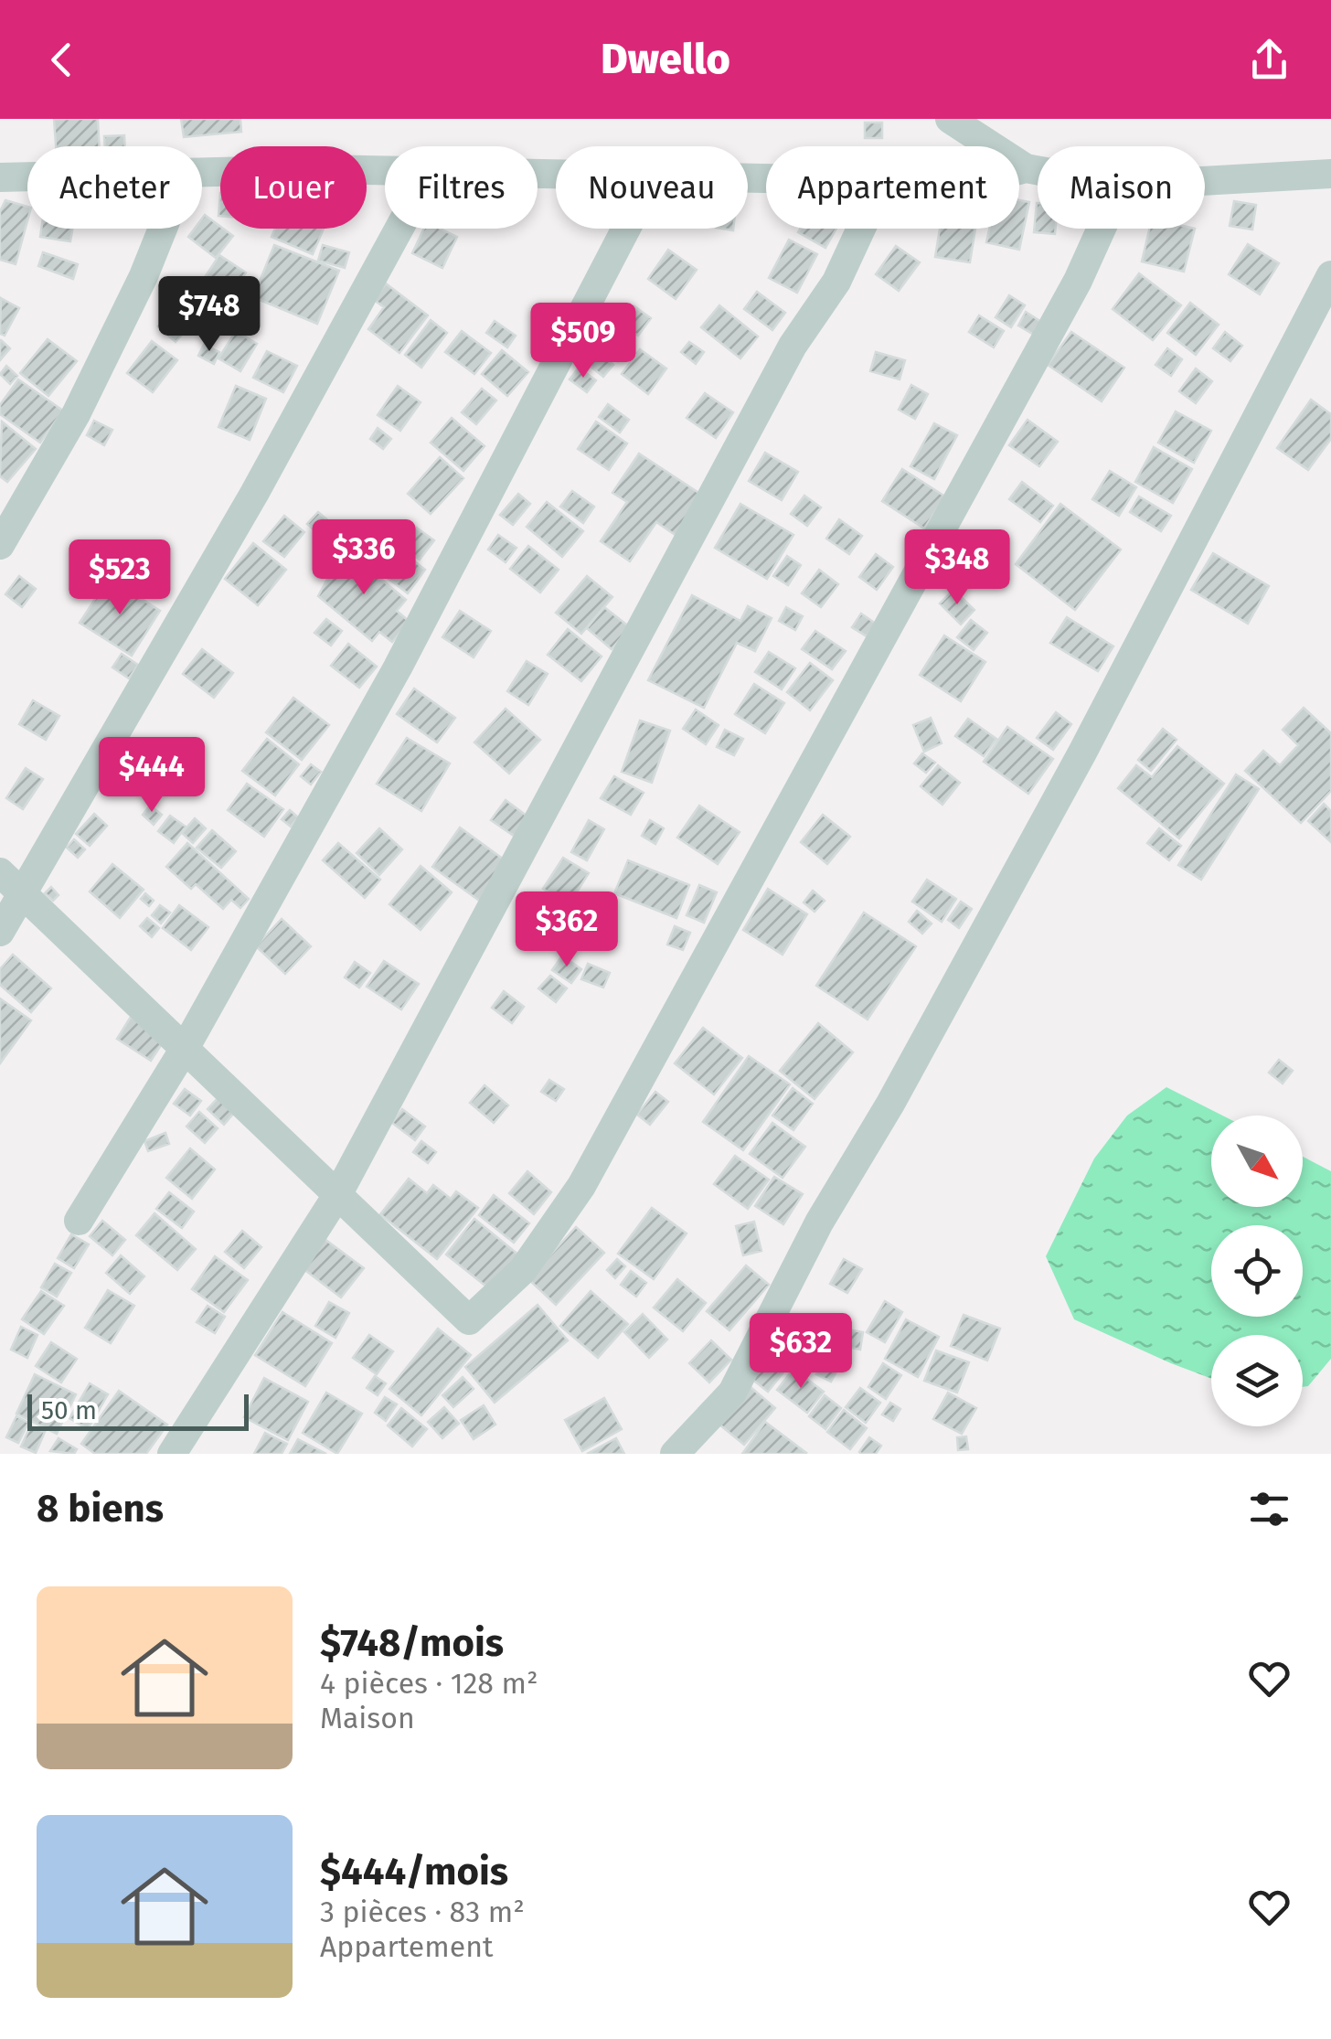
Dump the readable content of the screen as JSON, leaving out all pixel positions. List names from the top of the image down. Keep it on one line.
{"scale_bar":"50 m","north":"bottom right","page":{"header":"Dwello","chip":["Acheter","Louer","Filtres","Nouveau","Appartement","Maison"],"price":["$748","$509","$336","$348","$523","$444","$362","$632"],"scale":"50 m","heading":"8 biens","list":[{"name":"$748/mois","note":"4 pièces · 128 m² · Maison"},{"name":"$444/mois","note":"3 pièces · 83 m² · Appartement"}]}}
